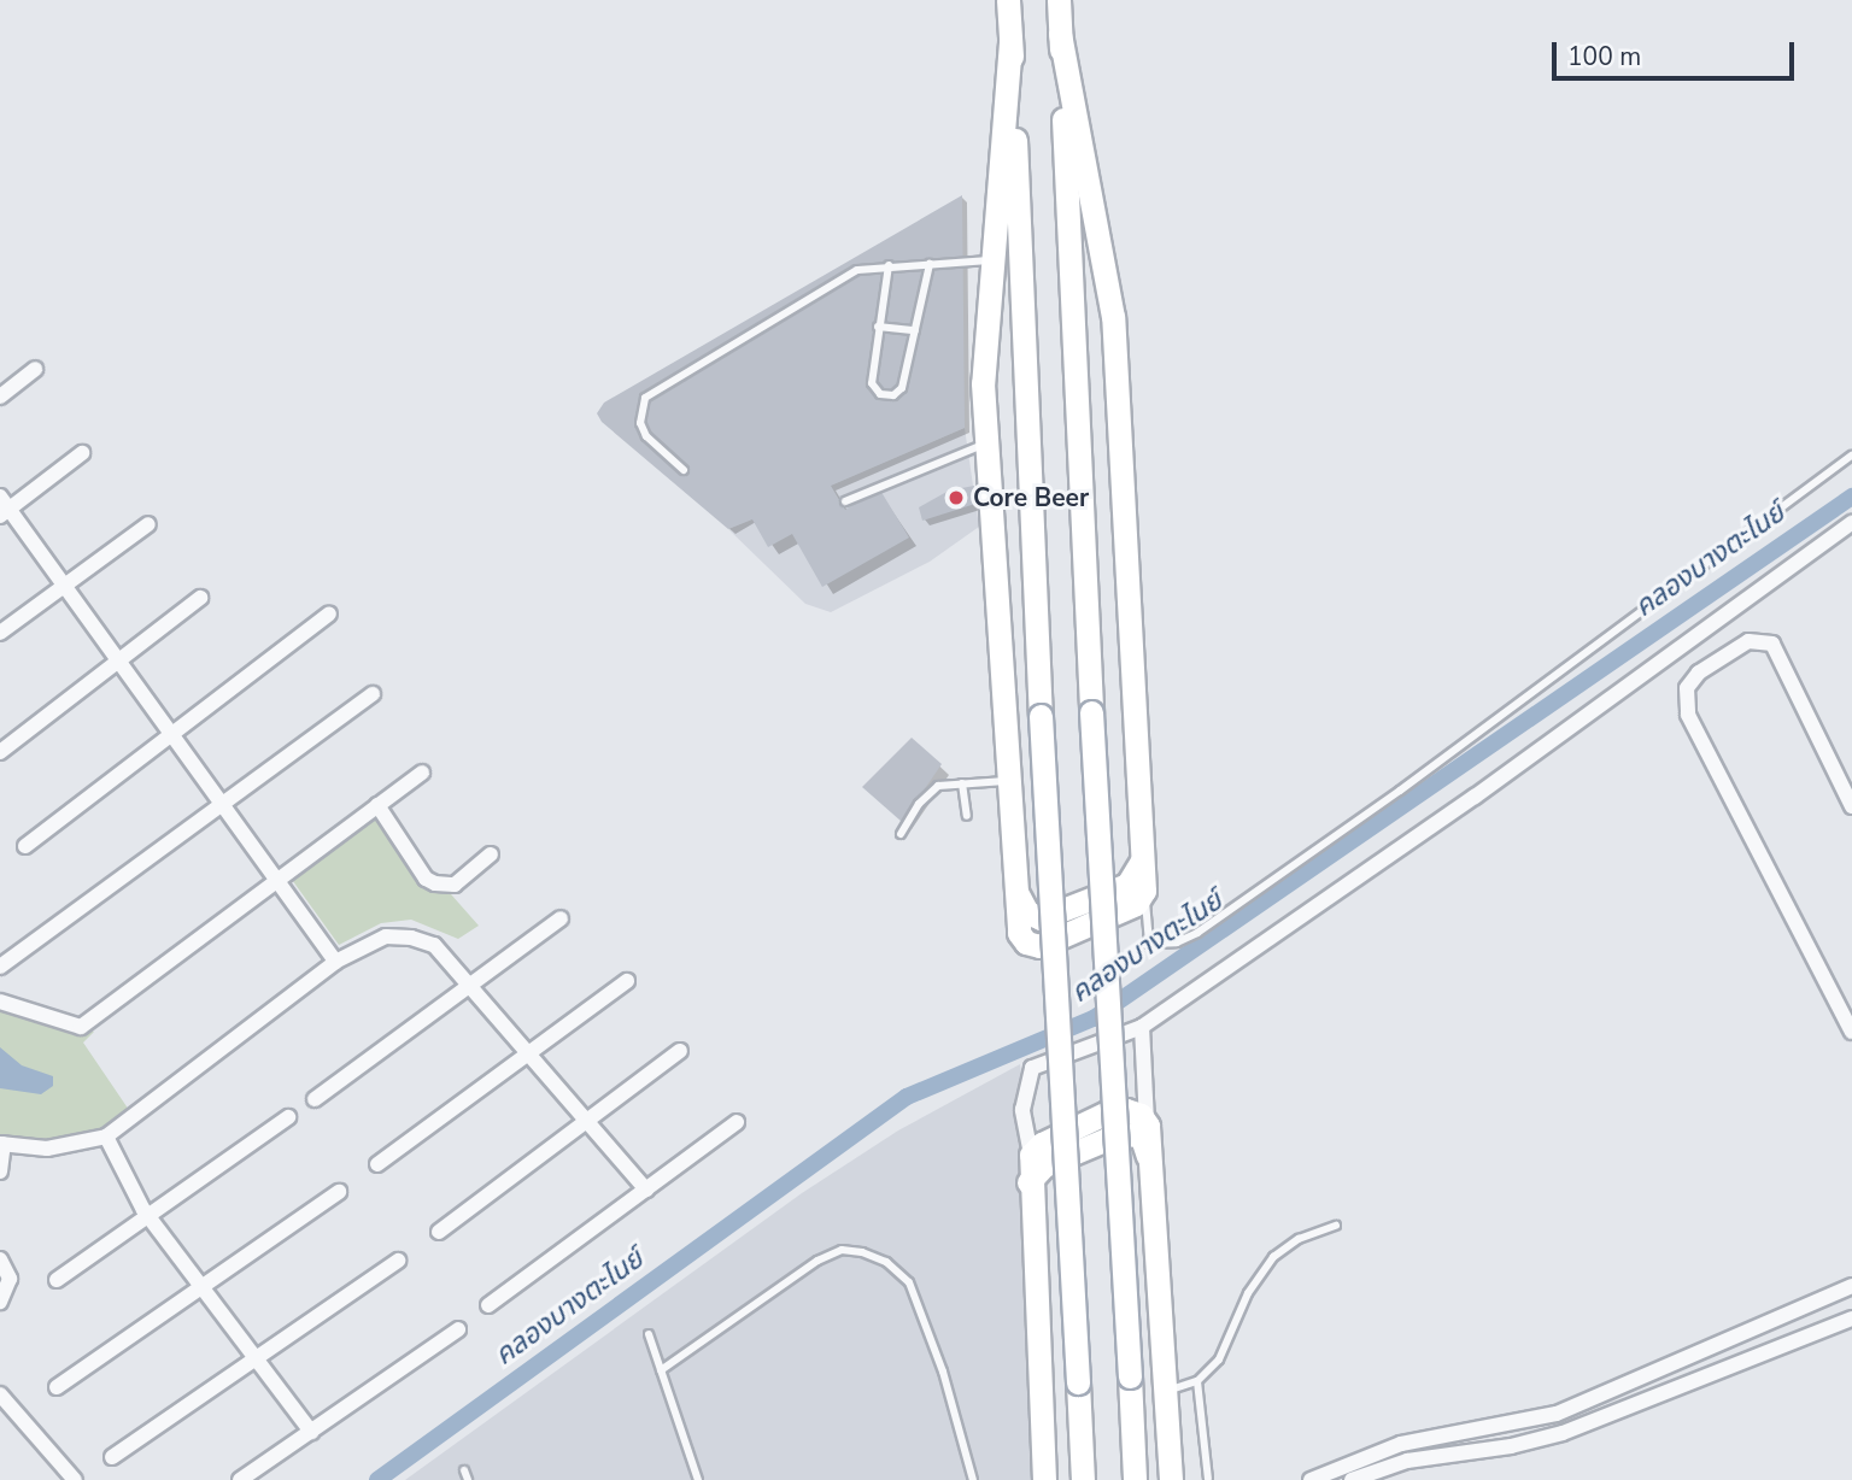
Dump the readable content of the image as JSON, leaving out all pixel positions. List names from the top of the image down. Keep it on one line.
{"water":["คลองบางตะไนย์"],"places":["Core Beer"],"scale_bar":"100 m"}
